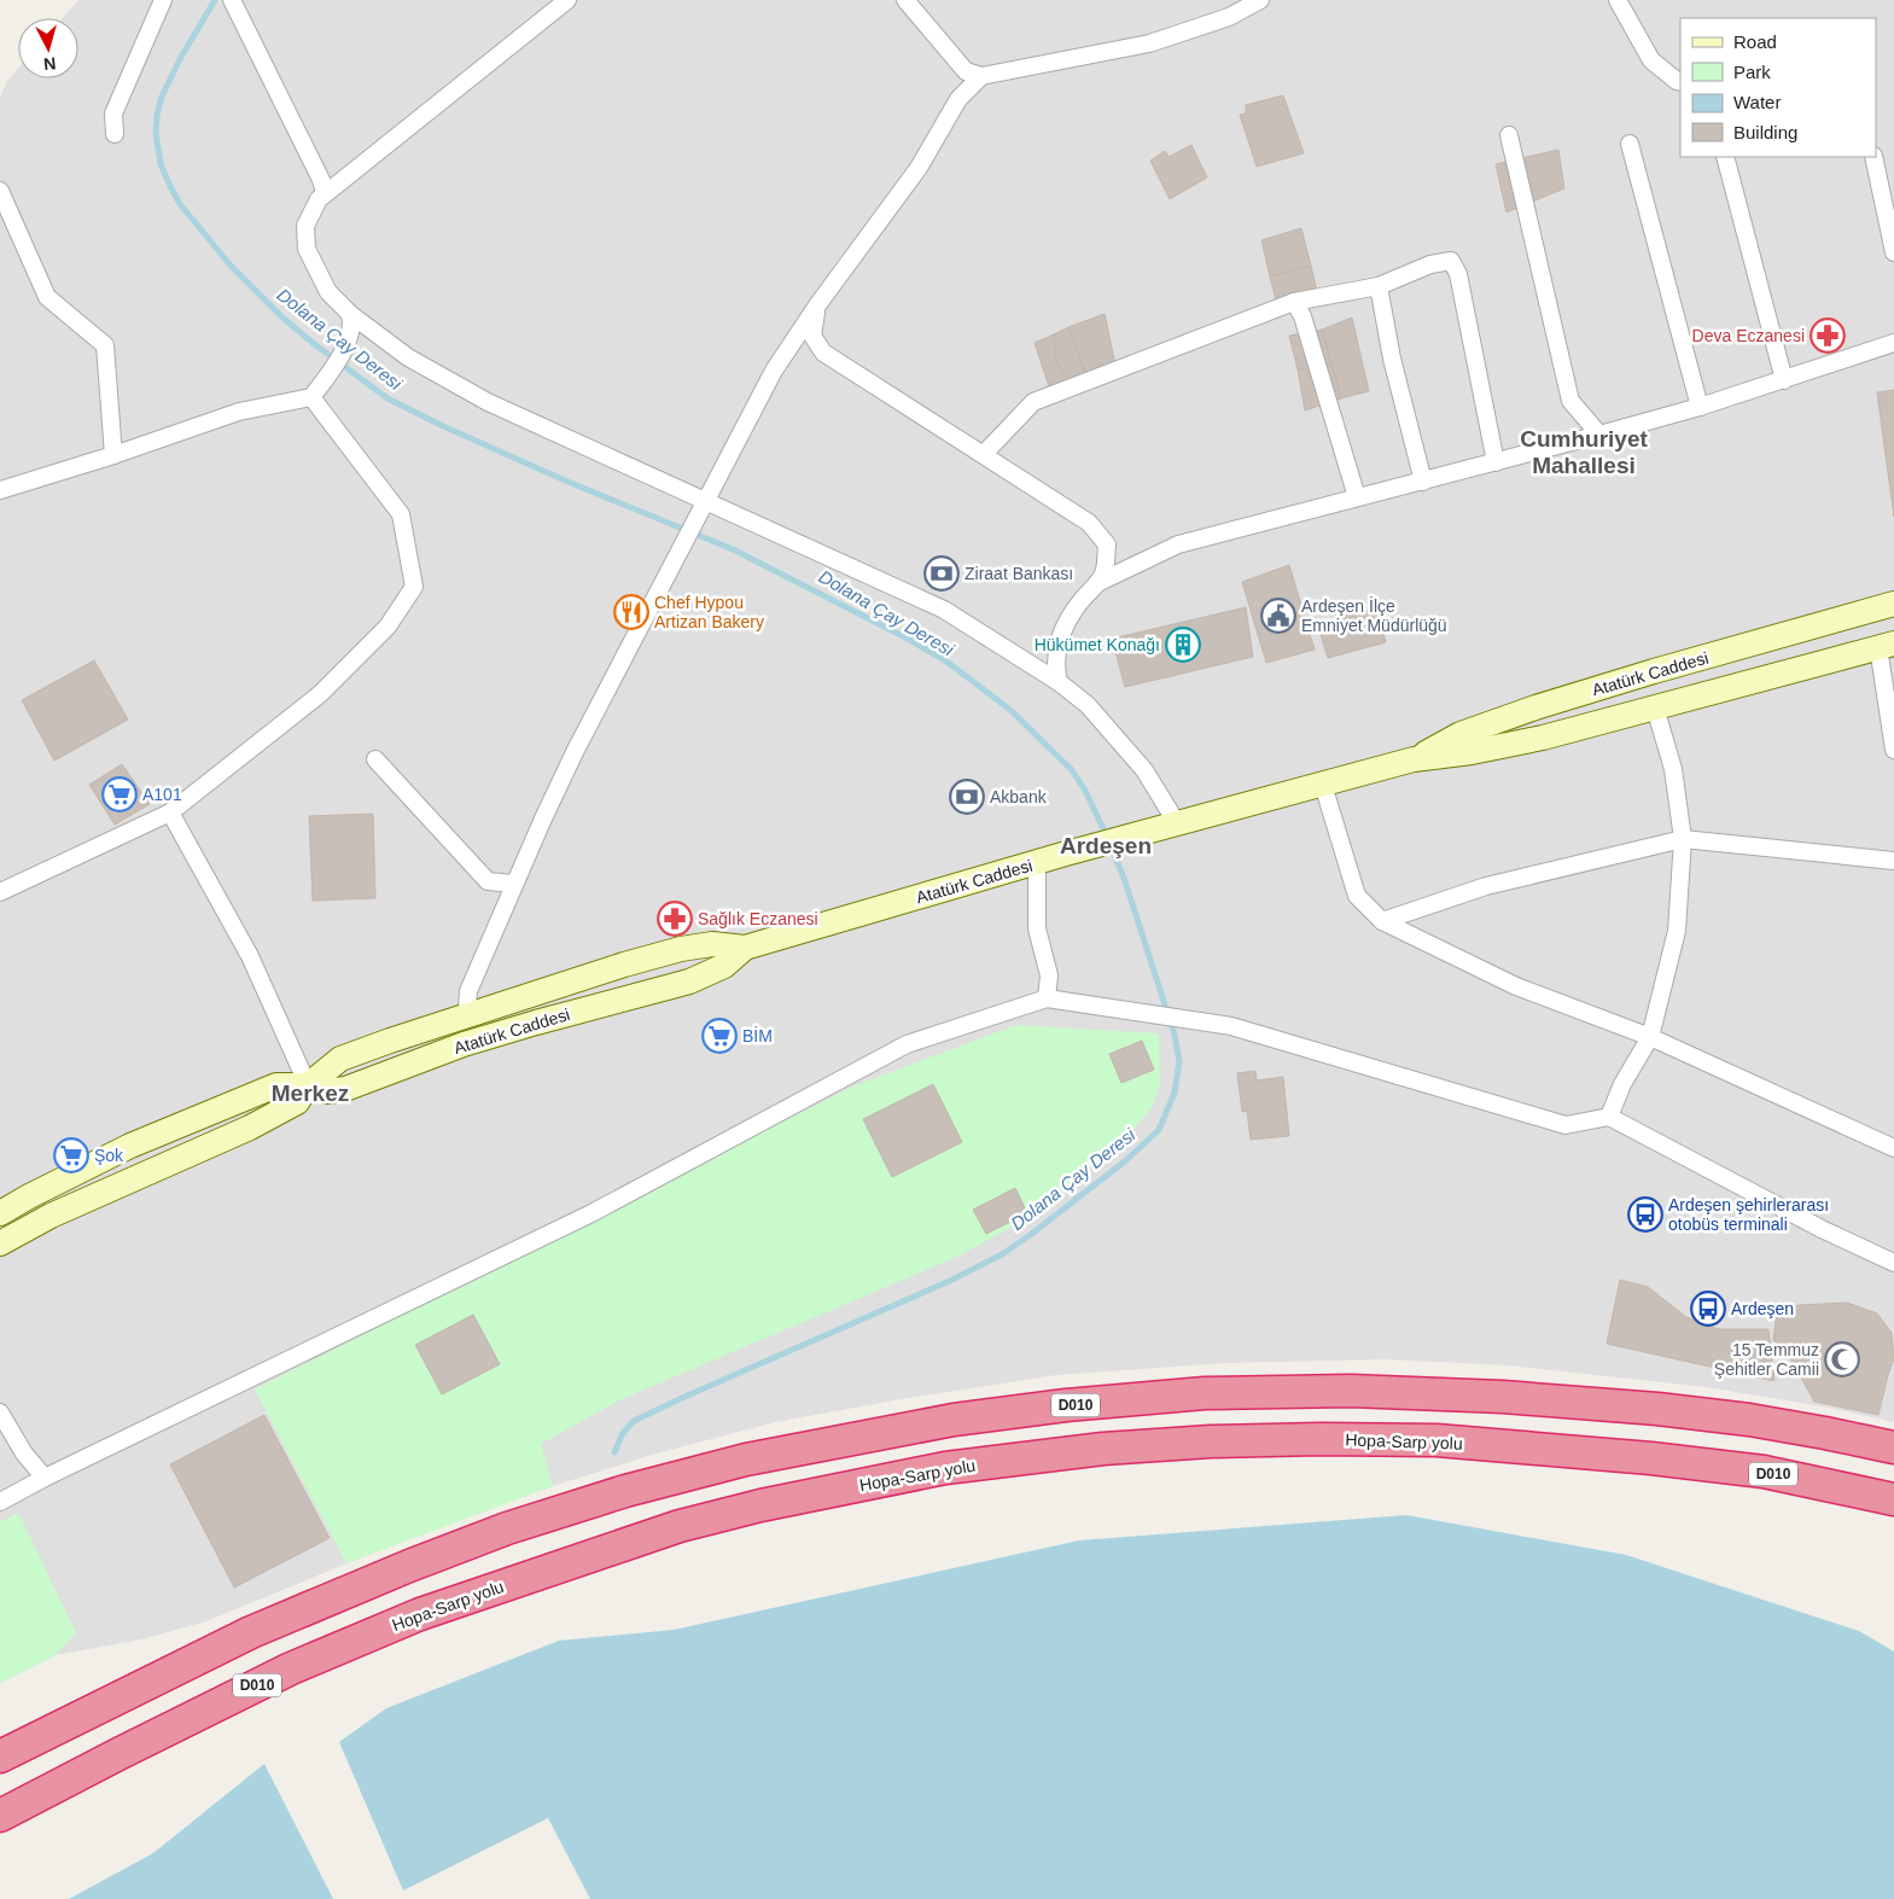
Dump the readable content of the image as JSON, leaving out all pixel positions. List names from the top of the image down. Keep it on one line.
{"streets":{"highway":["D010","Hopa-Sarp yolu"],"main road":["Atatürk Caddesi"]},"districts":["Cumhuriyet Mahallesi","Ardeşen","Merkez"],"water":["Dolana Çay Deresi"],"places":{"pharmacy":["Deva Eczanesi","Sağlık Eczanesi"],"bank":["Ziraat Bankası","Akbank"],"restaurant":["Chef Hypou Artizan Bakery"],"public building":["Ardeşen İlçe Emniyet Müdürlüğü"],"building":["Hükümet Konağı"],"supermarket":["A101","BİM","Şok"],"bus stop":["Ardeşen şehirlerarası otobüs terminali","Ardeşen"],"mosque":["15 Temmuz Şehitler Camii"]},"legend":["Road","Park","Water","Building"],"north":"bottom"}
